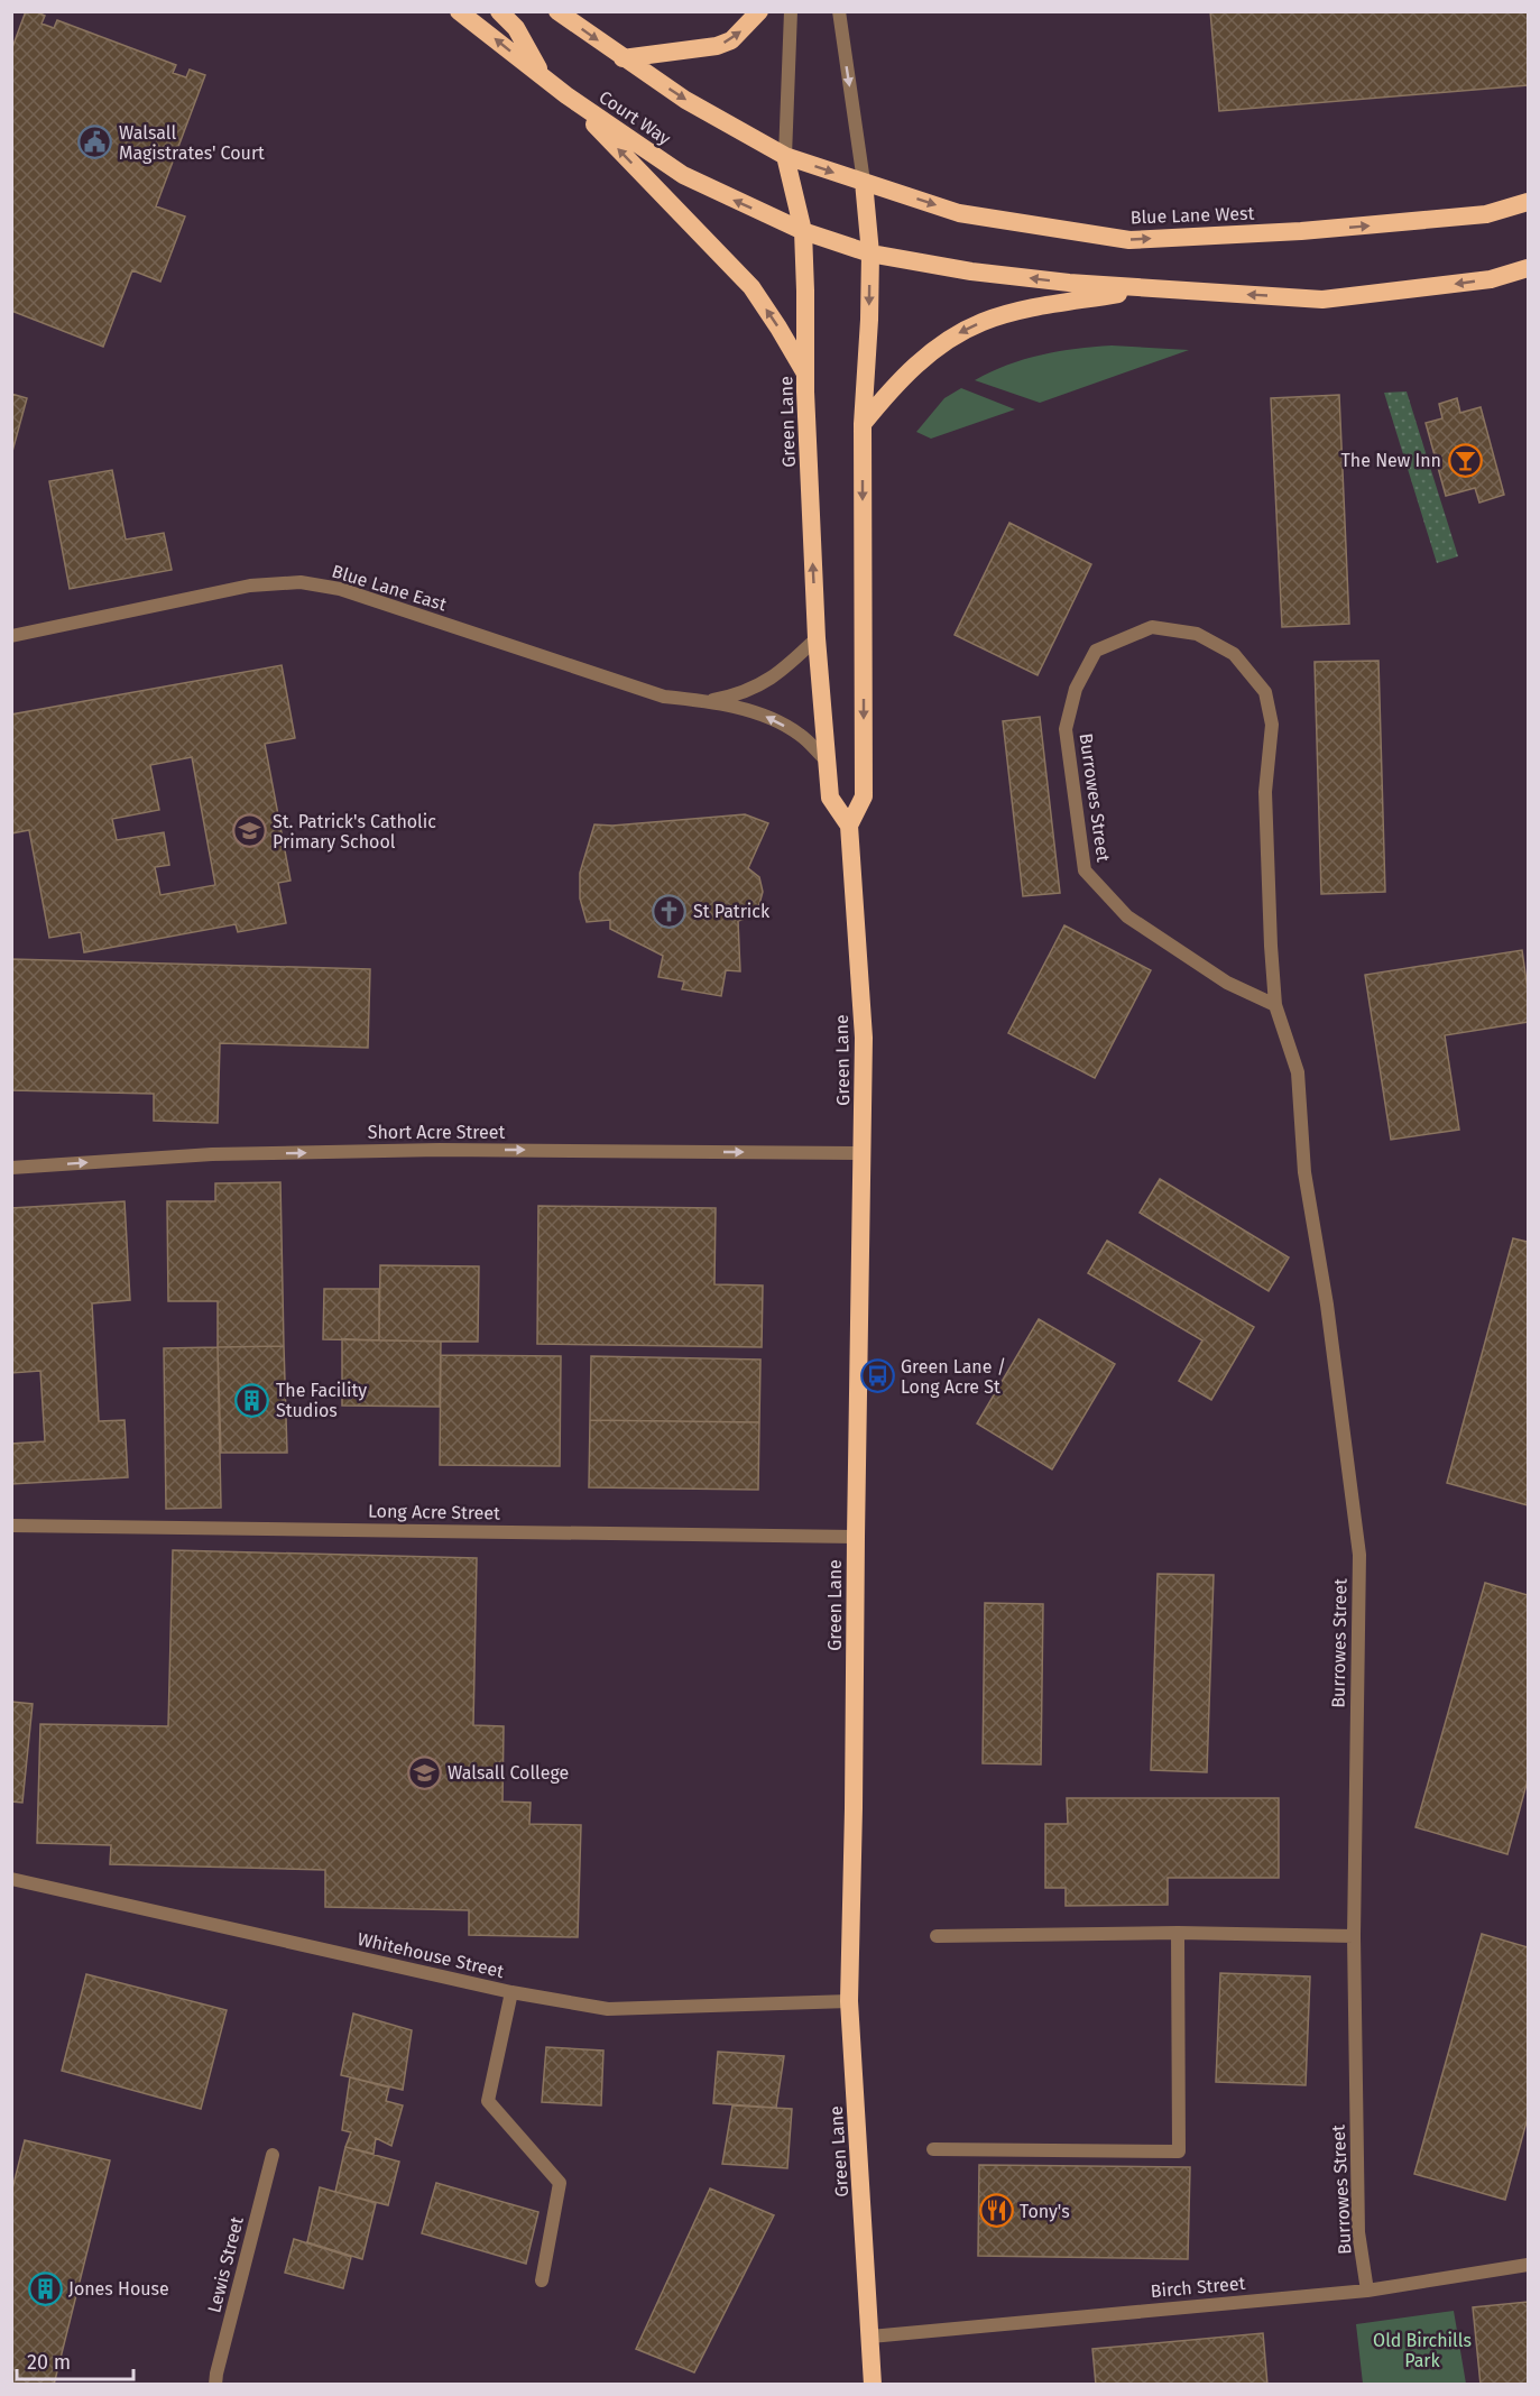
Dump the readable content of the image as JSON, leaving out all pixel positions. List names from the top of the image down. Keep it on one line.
{"streets":{"highway":["Court Way","Blue Lane West","Green Lane"],"street":["Blue Lane East","Burrowes Street","Short Acre Street","Long Acre Street","Whitehouse Street","Lewis Street","Birch Street"]},"crossings":[["Court Way","Green Lane"],["Blue Lane West","Green Lane"],["Green Lane","Blue Lane East"],["Green Lane","Short Acre Street"],["Green Lane","Long Acre Street"],["Green Lane","Whitehouse Street"],["Green Lane","Birch Street"],["Burrowes Street","Birch Street"]],"one_way":["Short Acre Street"],"parks":["Old Birchills Park"],"places":{"public building":["Walsall Magistrates' Court"],"bar":["The New Inn"],"school or university":["St. Patrick's Catholic Primary School","Walsall College"],"church":["St Patrick"],"bus stop":["Green Lane / Long Acre St"],"building":["The Facility Studios","Jones House"],"restaurant":["Tony's"]},"scale_bar":"20 m"}
